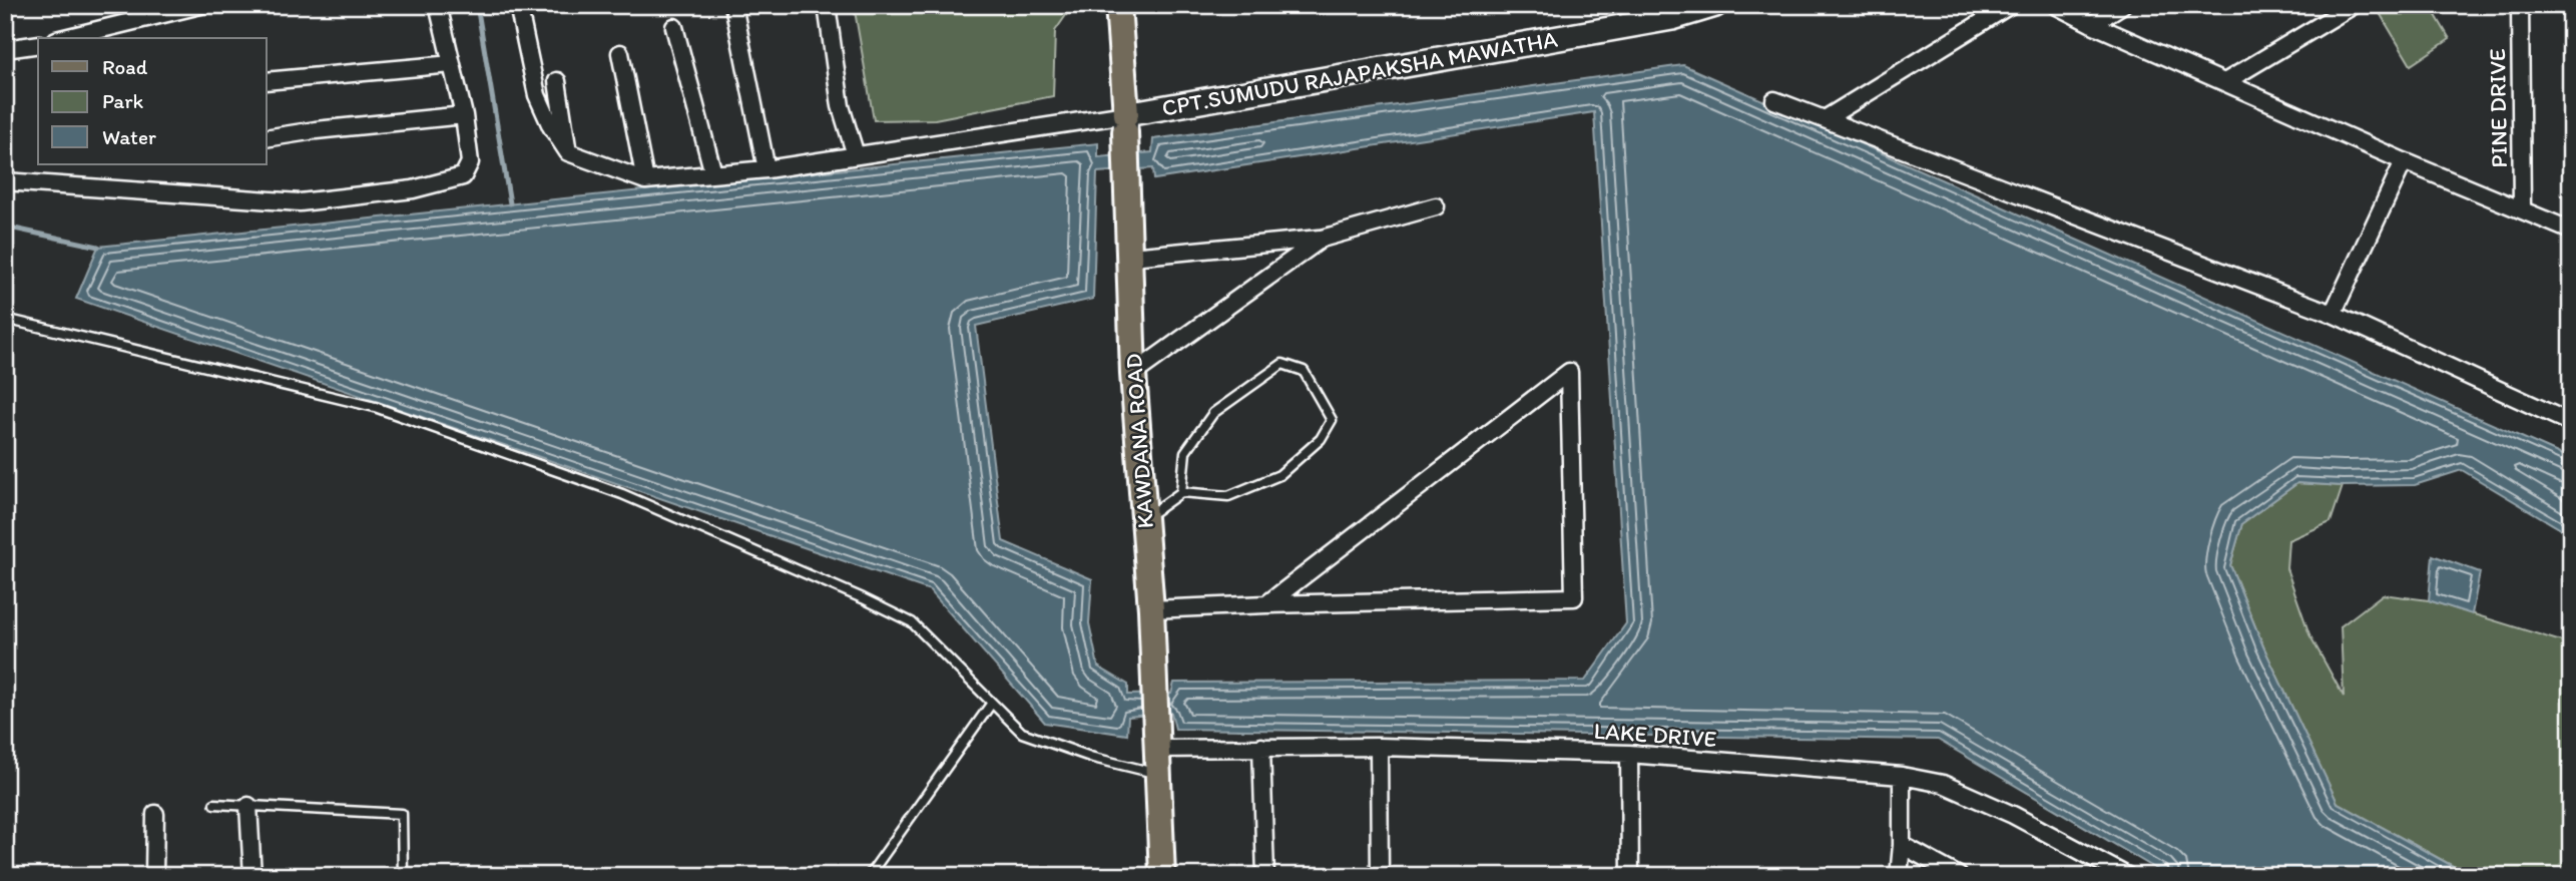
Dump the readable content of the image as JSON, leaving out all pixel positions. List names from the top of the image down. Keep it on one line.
{"streets":{"main road":["CPT.SUMUDU RAJAPAKSHA MAWATHA","KAWDANA ROAD"],"street":["PINE DRIVE","LAKE DRIVE"]},"crossings":[["CPT.SUMUDU RAJAPAKSHA MAWATHA","KAWDANA ROAD"],["KAWDANA ROAD","LAKE DRIVE"]],"legend":["Road","Park","Water"]}
